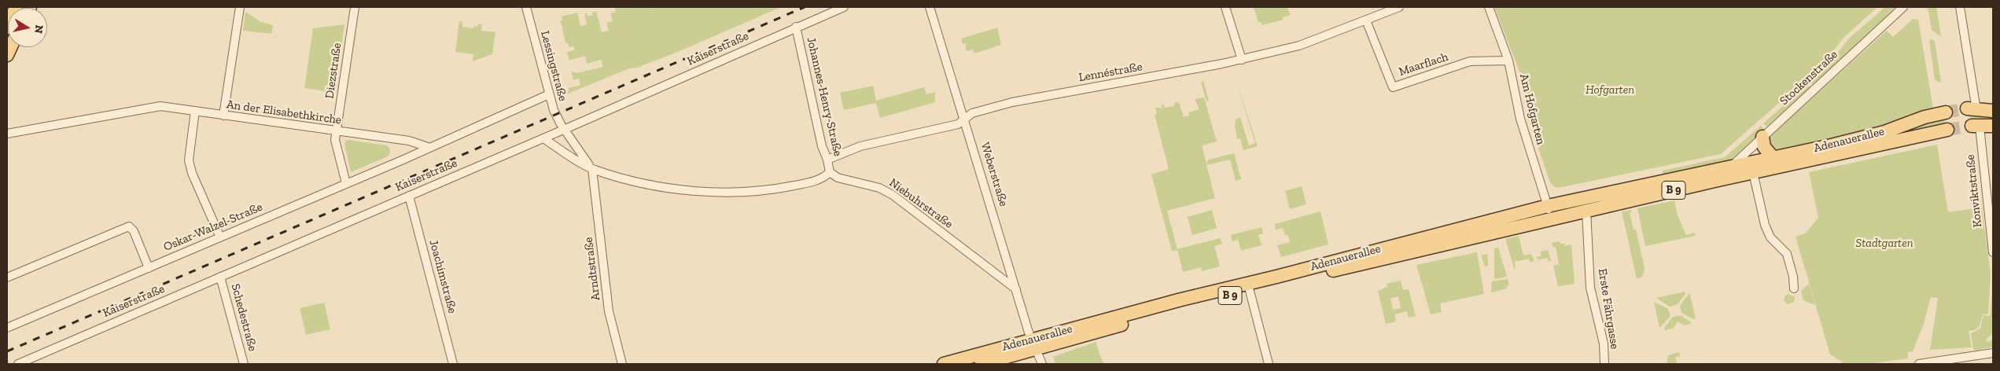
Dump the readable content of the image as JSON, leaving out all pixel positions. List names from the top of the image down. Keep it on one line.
{"streets":{"main road":["Adenauerallee","B 9"],"street":["Kaiserstraße","Maarflach","Lessingstraße","Diezstraße","Lennéstraße","Stockenstraße","Johannes-Henry-Straße","Am Hofgarten","An der Elisabethkirche","Weberstraße","Konviktstraße","Niebuhrstraße","Oskar-Walzel-Straße","Arndtstraße","Joachimstraße","Erste Fährgasse","Schedestraße"]},"crossings":[["Kaiserstraße","Lessingstraße"],["Kaiserstraße","Johannes-Henry-Straße"],["Kaiserstraße","Joachimstraße"],["Kaiserstraße","Schedestraße"],["Maarflach","Lennéstraße"],["Maarflach","Am Hofgarten"],["Diezstraße","An der Elisabethkirche"],["Diezstraße","Oskar-Walzel-Straße"],["Lennéstraße","Johannes-Henry-Straße"],["Lennéstraße","Weberstraße"],["Stockenstraße","Adenauerallee"],["Johannes-Henry-Straße","Niebuhrstraße"],["Am Hofgarten","Adenauerallee"],["An der Elisabethkirche","Oskar-Walzel-Straße"],["Adenauerallee","Weberstraße"],["Adenauerallee","Erste Fährgasse"],["Weberstraße","Niebuhrstraße"]],"parks":["Hofgarten","Stadtgarten"],"north":"right"}
